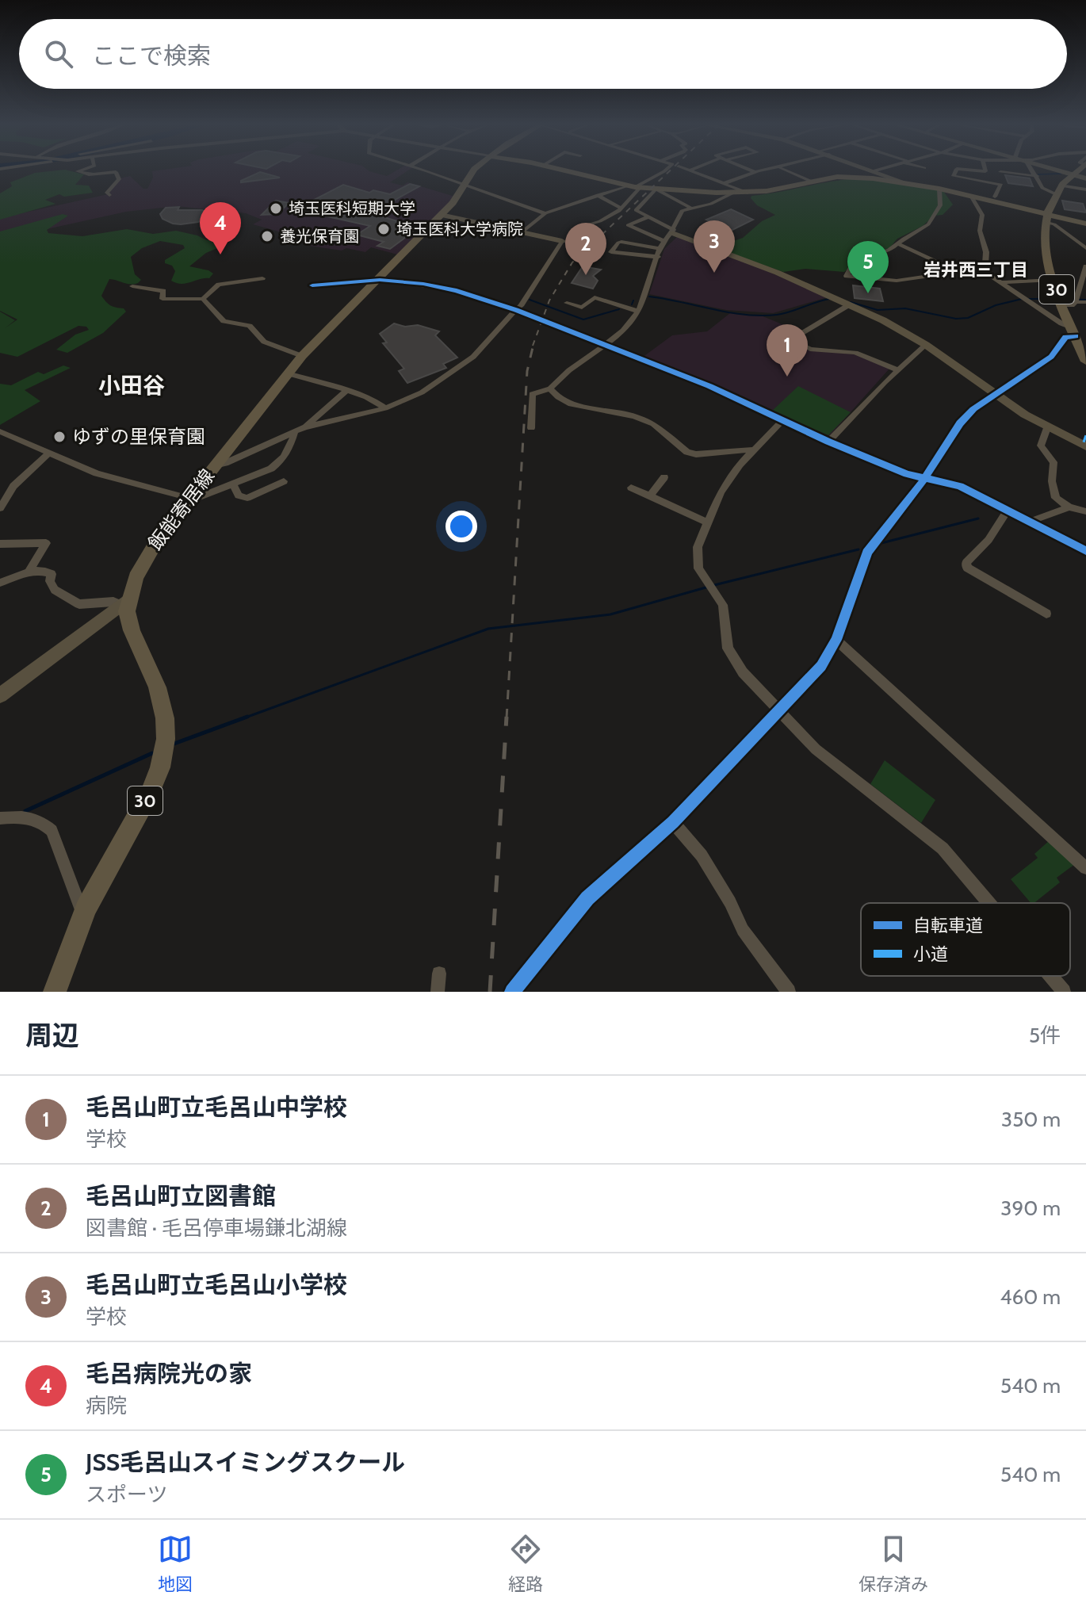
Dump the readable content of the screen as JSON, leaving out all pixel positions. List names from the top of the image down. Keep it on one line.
{"streets":{"main road":["30","飯能寄居線"]},"districts":["岩井西三丁目","小田谷"],"places":["埼玉医科短期大学","埼玉医科大学病院","養光保育園","ゆずの里保育園"],"legend":["自転車道","小道"],"page":{"search":"ここで検索","pins":["4","3","2","5","1"],"heading":["周辺","5件"],"list":[{"mark":"1","name":"毛呂山町立毛呂山中学校","note":"学校","value":"350 m"},{"mark":"2","name":"毛呂山町立図書館","note":"図書館 · 毛呂停車場鎌北湖線","value":"390 m"},{"mark":"3","name":"毛呂山町立毛呂山小学校","note":"学校","value":"460 m"},{"mark":"4","name":"毛呂病院光の家","note":"病院","value":"540 m"},{"mark":"5","name":"JSS毛呂山スイミングスクール","note":"スポーツ","value":"540 m"}],"nav":["地図","経路","保存済み"]}}
